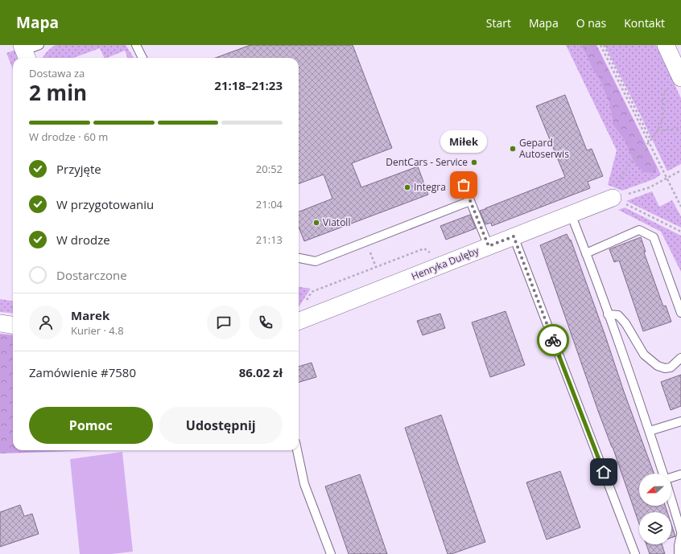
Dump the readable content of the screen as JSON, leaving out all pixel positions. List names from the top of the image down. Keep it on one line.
{"streets":{"street":["Henryka Dulęby"]},"places":["Gepard Autoserwis","DentCars - Service","Miłek","Integra","Viatoll"],"north":"left","page":{"header":"Mapa","nav":["Start","Mapa","O nas","Kontakt"],"heading":["2 min","Dostawa za","21:18–21:23"],"panel":["Marek","Kurier · 4.8","Zamówienie #7580","86.02 zł"],"bar":"W drodze · 60 m","bubble":"Miłek","list":[["Przyjęte","20:52"],["W przygotowaniu","21:04"],["W drodze","21:13"],"Dostarczone"],"buttons":["Pomoc","Udostępnij"]}}
